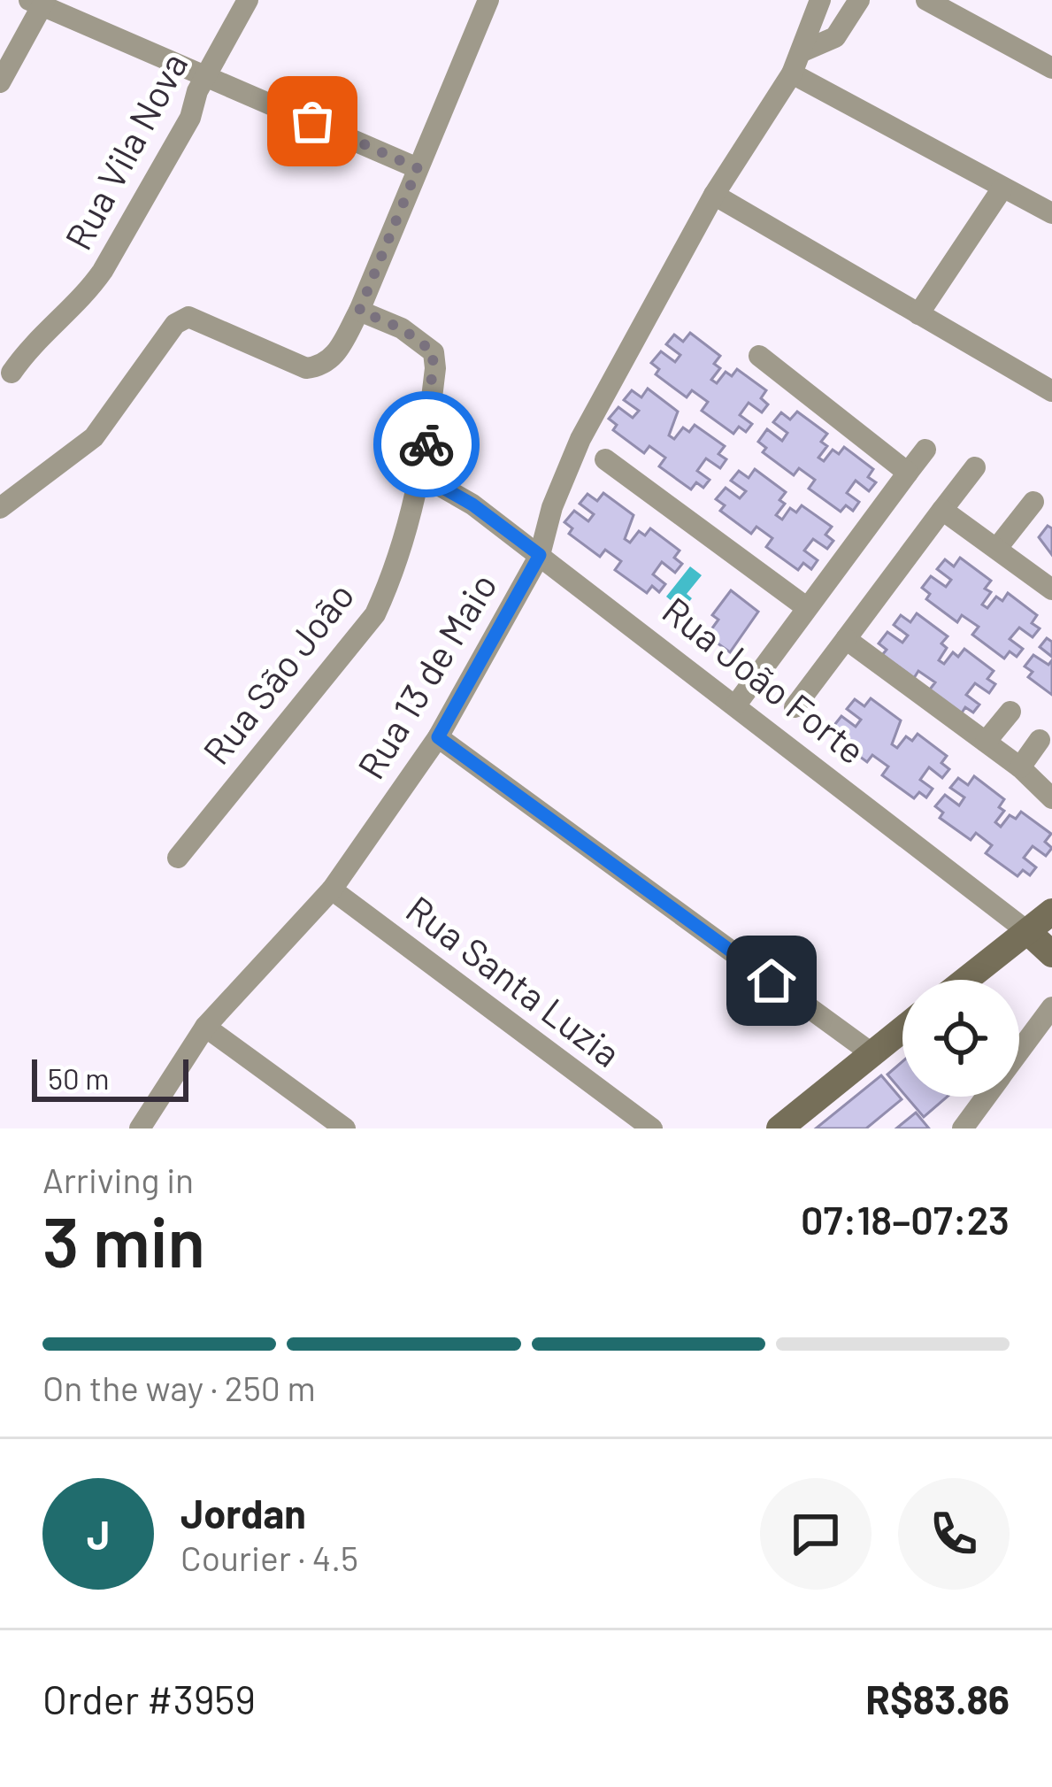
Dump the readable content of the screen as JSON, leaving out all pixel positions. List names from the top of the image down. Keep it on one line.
{"streets":{"main road":["Rua João Forte"],"street":["Rua Vila Nova","Rua São João","Rua 13 de Maio","Rua Santa Luzia"]},"crossings":[["Rua São João","Rua João Forte"],["Rua 13 de Maio","Rua João Forte"],["Rua 13 de Maio","Rua Santa Luzia"]],"scale_bar":"50 m","page":{"scale":"50 m","heading":["3 min","Arriving in","07:18–07:23"],"panel":["Jordan","Courier · 4.5","Order #3959","R$83.86"],"bar":"On the way · 250 m","round":"J"}}
